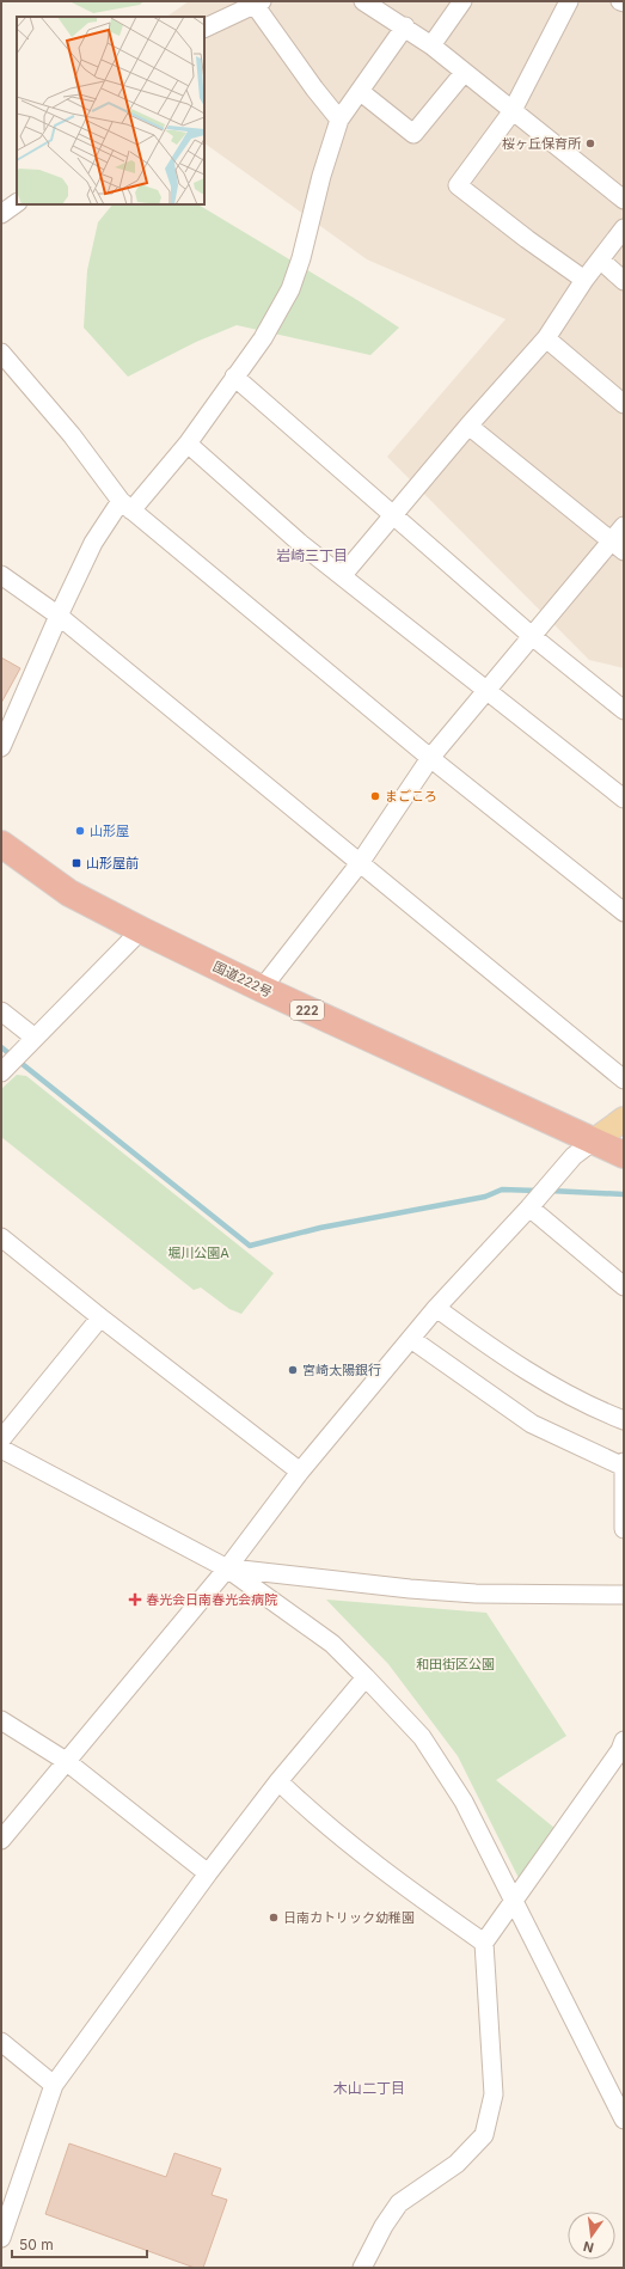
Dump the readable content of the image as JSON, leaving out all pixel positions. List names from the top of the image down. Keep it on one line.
{"streets":{"highway":["国道222号","222"]},"districts":["岩崎三丁目","木山二丁目"],"parks":["堀川公園A","和田街区公園"],"places":{"other":["桜ヶ丘保育所","まごころ","山形屋","宮崎太陽銀行","日南カトリック幼稚園"],"transit":["山形屋前"],"health":["春光会日南春光会病院"]},"scale_bar":"50 m","north":"bottom"}
